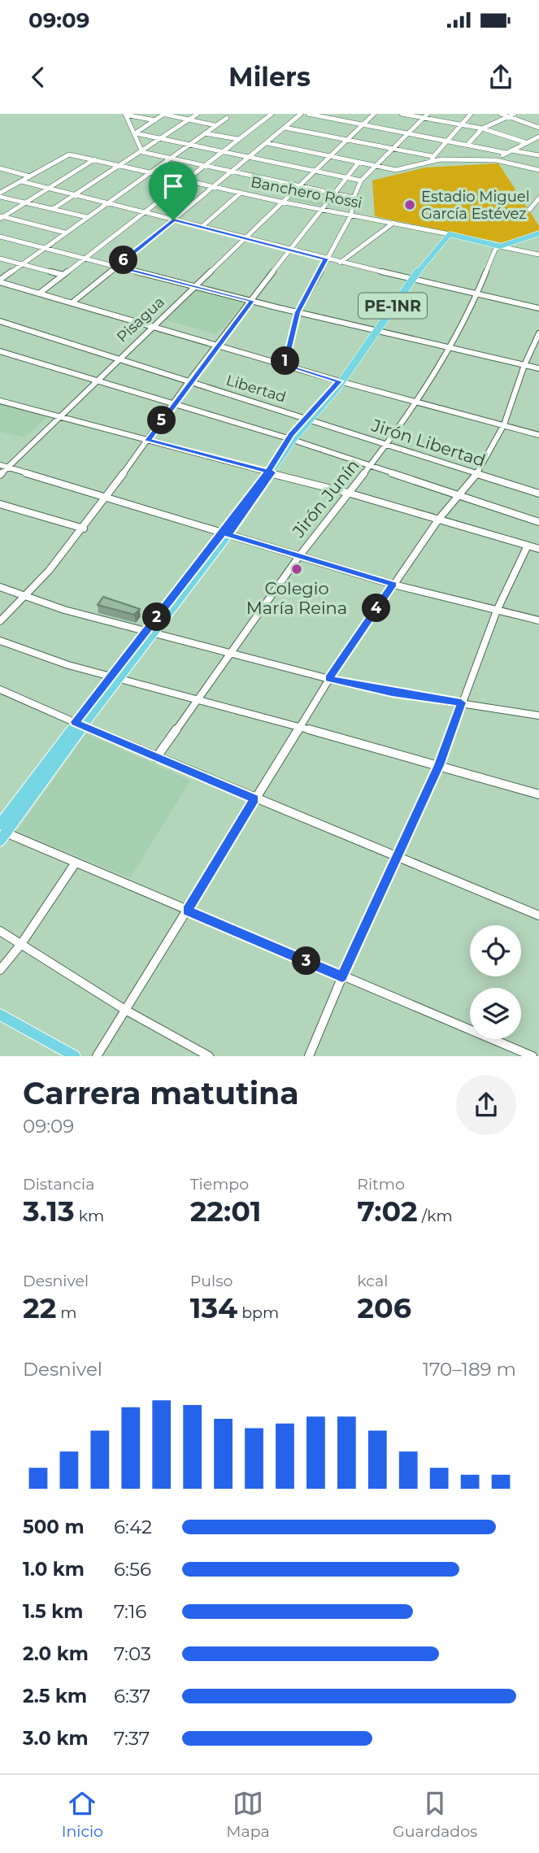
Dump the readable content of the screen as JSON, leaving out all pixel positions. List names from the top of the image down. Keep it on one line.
{"streets":{"main road":["Banchero Rossi","PE-1NR"],"street":["Pisagua","Libertad","Jirón Libertad","Jirón Junín"]},"crossings":[["Banchero Rossi","PE-1NR"],["Banchero Rossi","Pisagua"],["Banchero Rossi","Jirón Junín"],["PE-1NR","Libertad"],["PE-1NR","Jirón Libertad"],["Pisagua","Libertad"],["Libertad","Jirón Libertad"],["Jirón Libertad","Jirón Junín"]],"places":["Estadio Miguel García Estévez","Colegio María Reina"],"page":{"status":"09:09","header":"Milers","pins":["6","1","5","4","2","3"],"heading":["Carrera matutina","09:09"],"stats":[["Distancia","3.13 km"],["Tiempo","22:01"],["Ritmo","7:02 /km"],["Desnivel","22 m"],["Pulso","134 bpm"],["kcal","206"]],"chart":["Desnivel","170–189 m"],"list":[{"name":"500 m","note":"6:42"},{"name":"1.0 km","note":"6:56"},{"name":"1.5 km","note":"7:16"},{"name":"2.0 km","note":"7:03"},{"name":"2.5 km","note":"6:37"},{"name":"3.0 km","note":"7:37"}],"tabs":["Inicio","Mapa","Guardados"]}}
